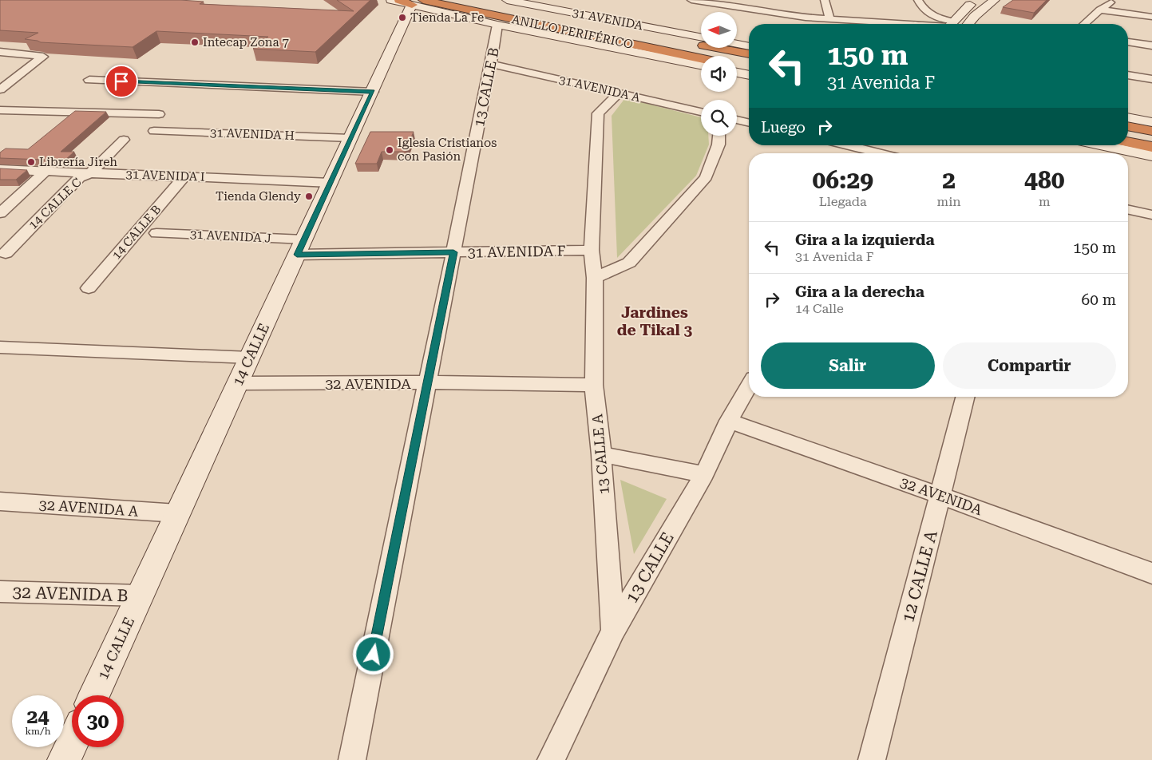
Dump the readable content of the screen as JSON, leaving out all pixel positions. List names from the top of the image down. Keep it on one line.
{"streets":{"highway":["ANILLO PERIFÉRICO"],"street":["31 AVENIDA","13 CALLE B","31 AVENIDA A","31 AVENIDA H","31 AVENIDA I","14 CALLE C","14 CALLE B","31 AVENIDA J","31 AVENIDA F","14 CALLE","32 AVENIDA","13 CALLE A","32 AVENIDA A","13 CALLE","12 CALLE A","32 AVENIDA B"]},"crossings":[["31 AVENIDA","ANILLO PERIFÉRICO"],["31 AVENIDA","13 CALLE B"],["31 AVENIDA","14 CALLE"],["ANILLO PERIFÉRICO","14 CALLE"],["13 CALLE B","31 AVENIDA A"],["13 CALLE B","31 AVENIDA F"],["13 CALLE B","32 AVENIDA"],["31 AVENIDA A","13 CALLE A"],["31 AVENIDA H","14 CALLE"],["31 AVENIDA I","14 CALLE C"],["31 AVENIDA I","14 CALLE B"],["31 AVENIDA I","14 CALLE"],["31 AVENIDA J","31 AVENIDA F"],["31 AVENIDA J","14 CALLE"],["31 AVENIDA F","14 CALLE"],["31 AVENIDA F","13 CALLE A"],["14 CALLE","32 AVENIDA"],["14 CALLE","32 AVENIDA A"],["14 CALLE","32 AVENIDA B"],["32 AVENIDA","13 CALLE A"],["32 AVENIDA","13 CALLE"],["32 AVENIDA","12 CALLE A"],["13 CALLE A","13 CALLE"]],"districts":["Jardines de Tikal 3"],"places":["Tienda La Fe","Intecap Zona 7","Iglesia Cristianos con Pasión","Librería Jireh","Tienda Glendy"],"north":"left","page":{"turn":["150 m","31 Avenida F"],"then":"Luego","eta":["06:29","Llegada","2","min","480","m"],"list":[{"name":"Gira a la izquierda","note":"31 Avenida F","value":"150 m"},{"name":"Gira a la derecha","note":"14 Calle","value":"60 m"}],"buttons":["Salir","Compartir"],"speed":"24 km/h","limit":"30"}}
